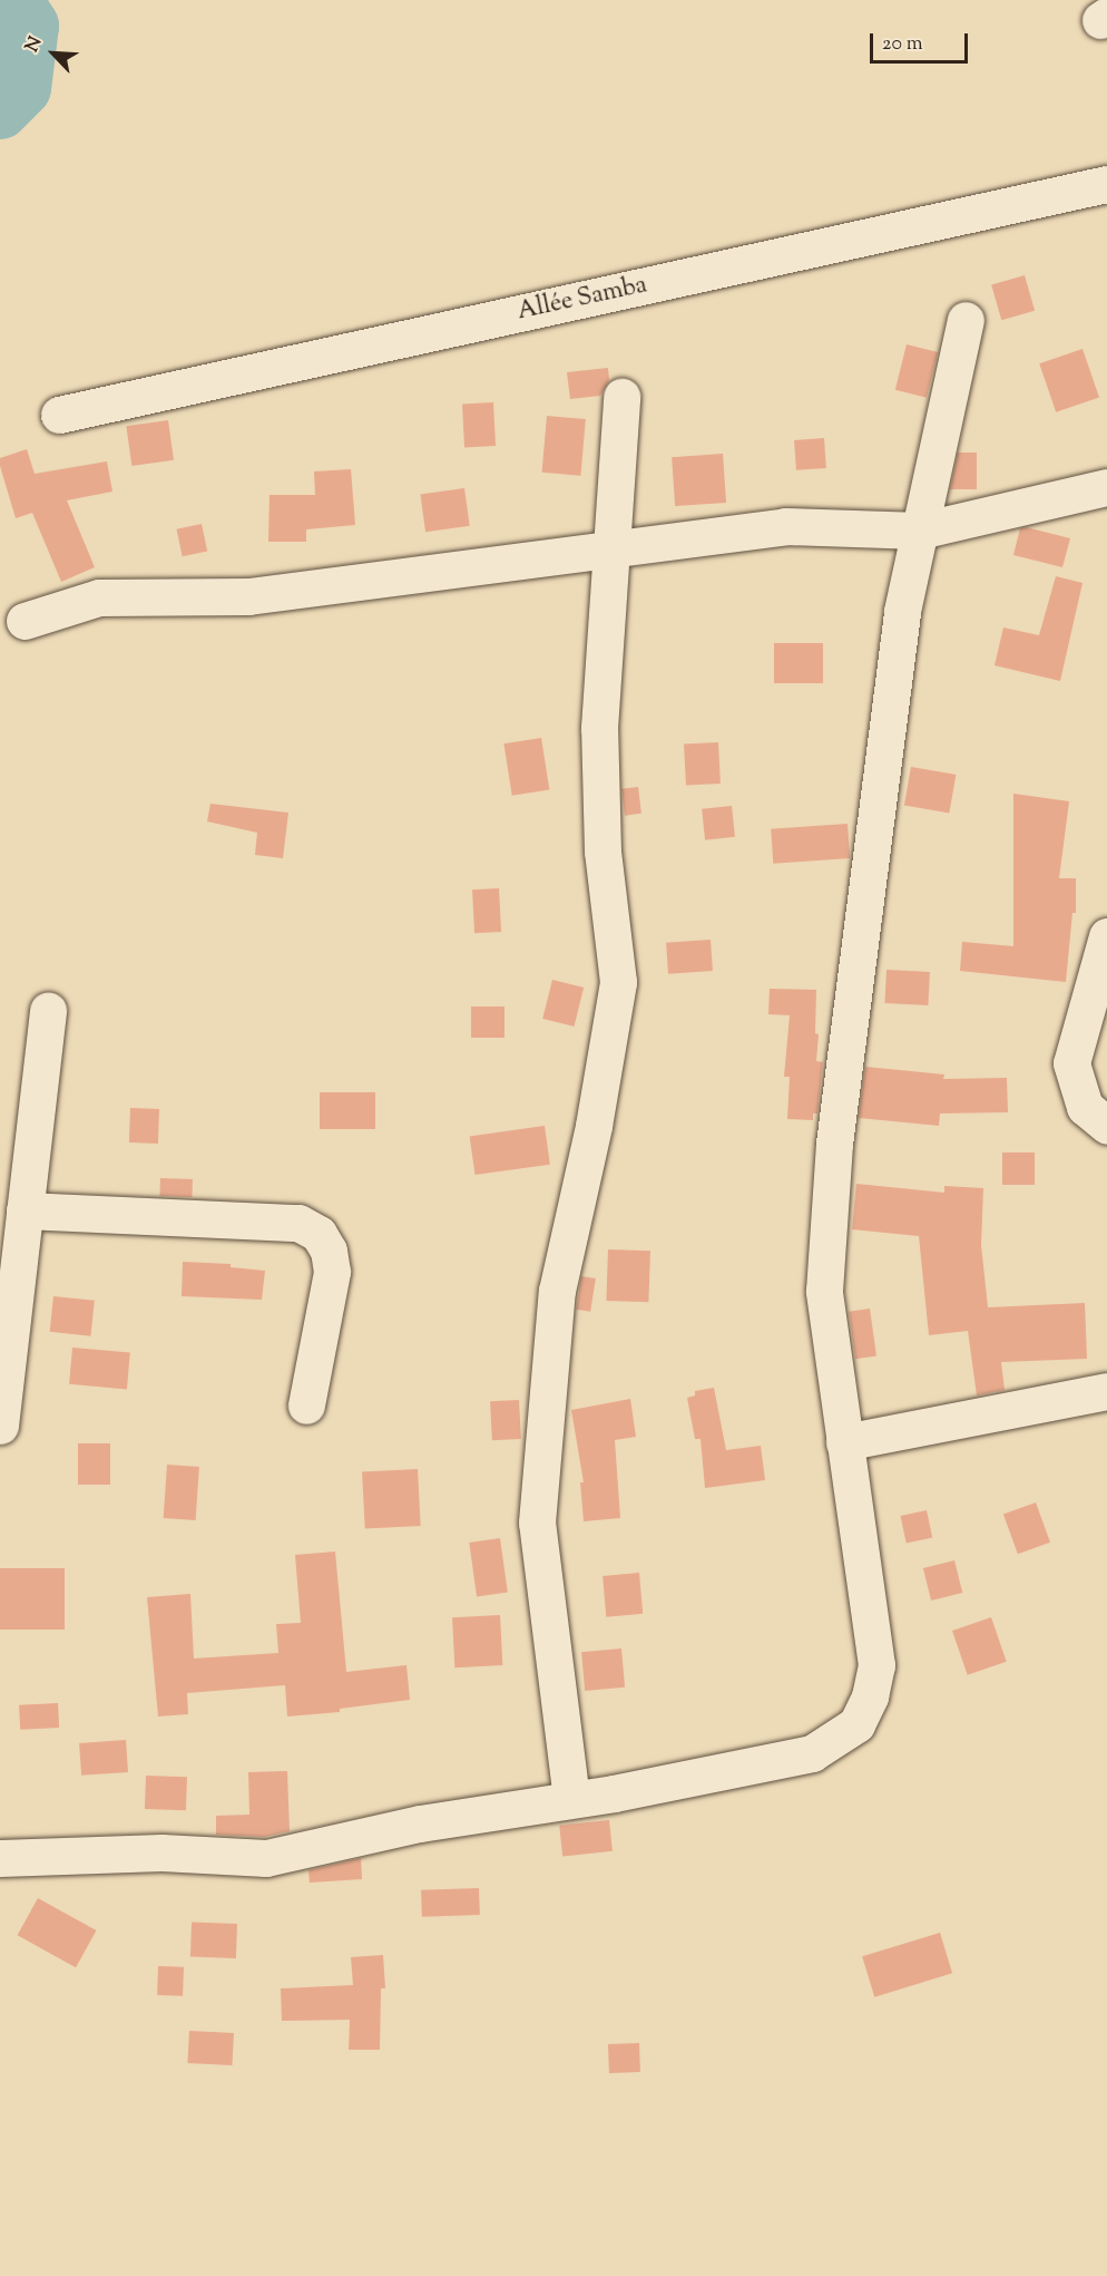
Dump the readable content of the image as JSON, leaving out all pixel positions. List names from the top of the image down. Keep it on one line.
{"streets":{"street":["Allée Samba"]},"scale_bar":"20 m","north":"top left"}
